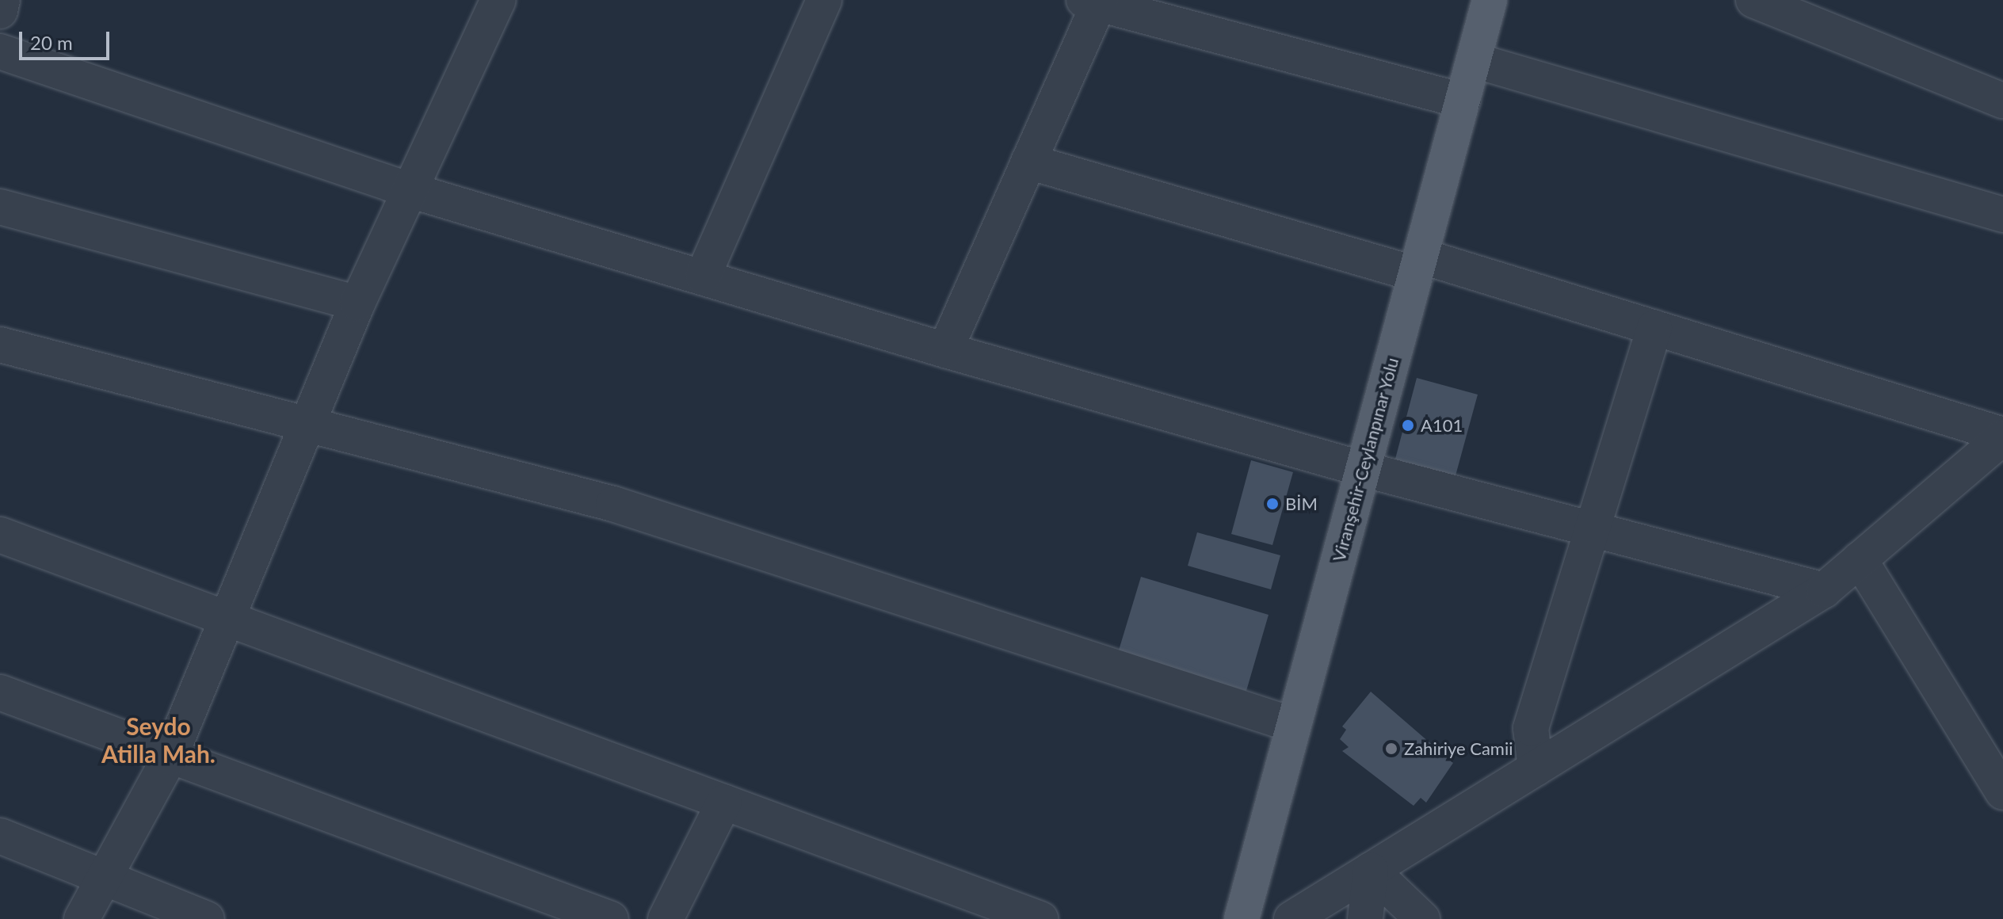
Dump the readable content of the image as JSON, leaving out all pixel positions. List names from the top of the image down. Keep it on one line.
{"streets":{"main road":["Viranşehir-Ceylanpınar Yolu"]},"districts":["Seydo Atilla Mah."],"places":["A101","BİM","Zahiriye Camii"],"scale_bar":"20 m"}
